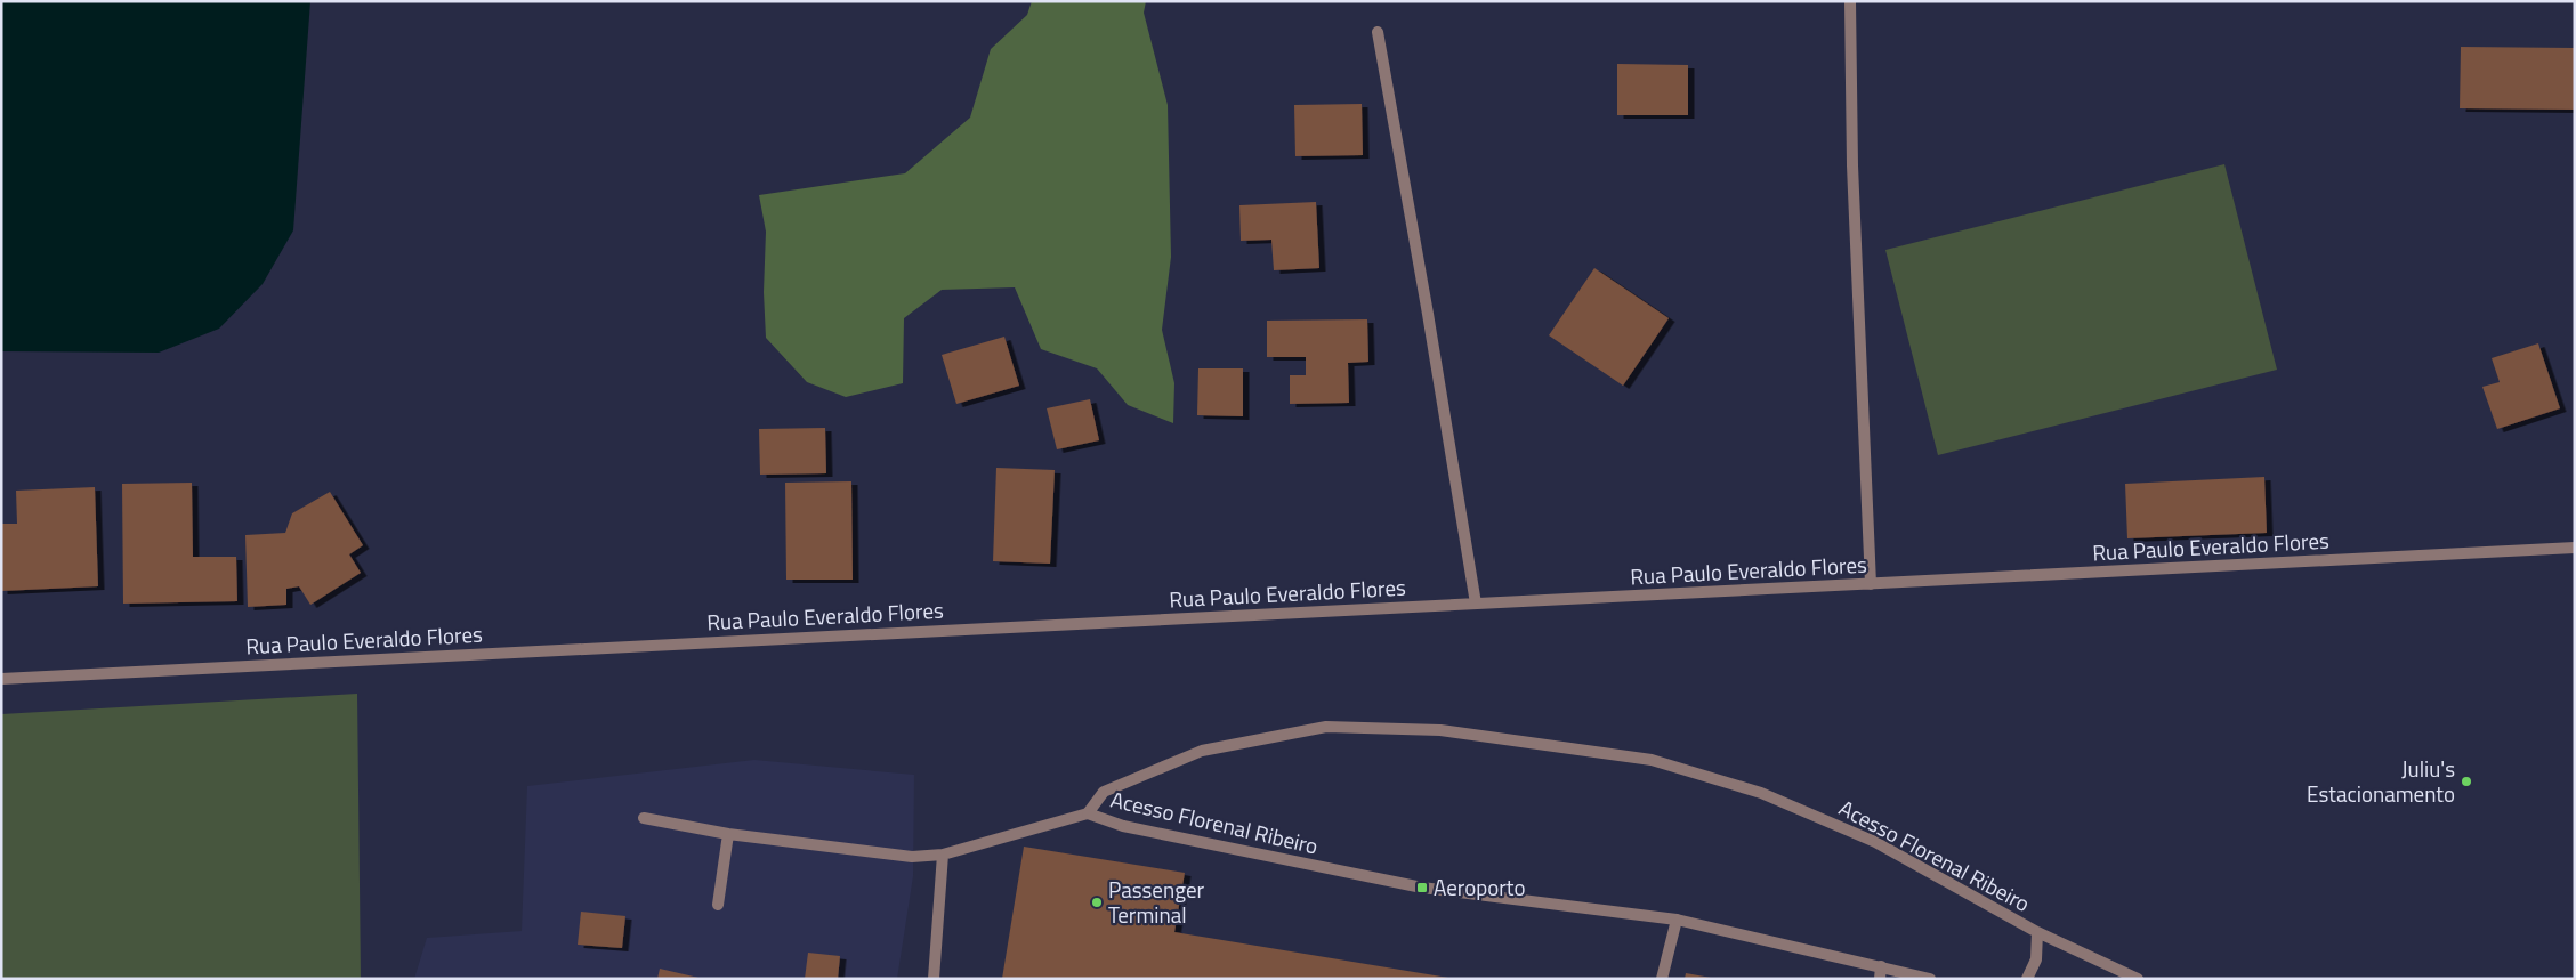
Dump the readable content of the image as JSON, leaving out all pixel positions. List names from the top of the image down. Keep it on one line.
{"streets":{"street":["Rua Paulo Everaldo Flores","Acesso Florenal Ribeiro"]},"places":{"other":["Juliu's Estacionamento","Passenger Terminal"],"transit":["Aeroporto"]}}
